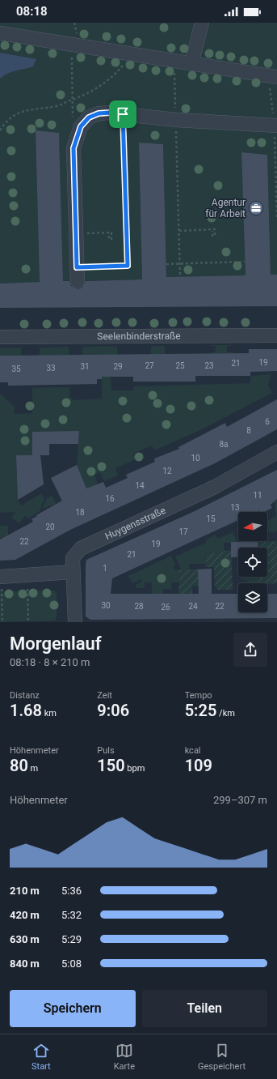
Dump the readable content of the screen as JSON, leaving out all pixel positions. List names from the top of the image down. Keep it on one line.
{"streets":{"street":["Seelenbinderstraße","Huygensstraße"]},"places":{"office":["Agentur für Arbeit"]},"house_numbers":["19","21","27","25","23","31","29","33","35","6","8","8a","10","12","14","11","16","13","18","15","20","17","22","19","21","1","30","28","24","22","26"],"north":"left","page":{"status":"08:18","heading":["Morgenlauf","08:18 · 8 × 210 m"],"stats":[["Distanz","1.68 km"],["Zeit","9:06"],["Tempo","5:25 /km"],["Höhenmeter","80 m"],["Puls","150 bpm"],["kcal","109"]],"chart":["Höhenmeter","299–307 m"],"list":[{"name":"210 m","note":"5:36"},{"name":"420 m","note":"5:32"},{"name":"630 m","note":"5:29"},{"name":"840 m","note":"5:08"}],"buttons":["Speichern","Teilen"],"tabs":["Start","Karte","Gespeichert"]}}
